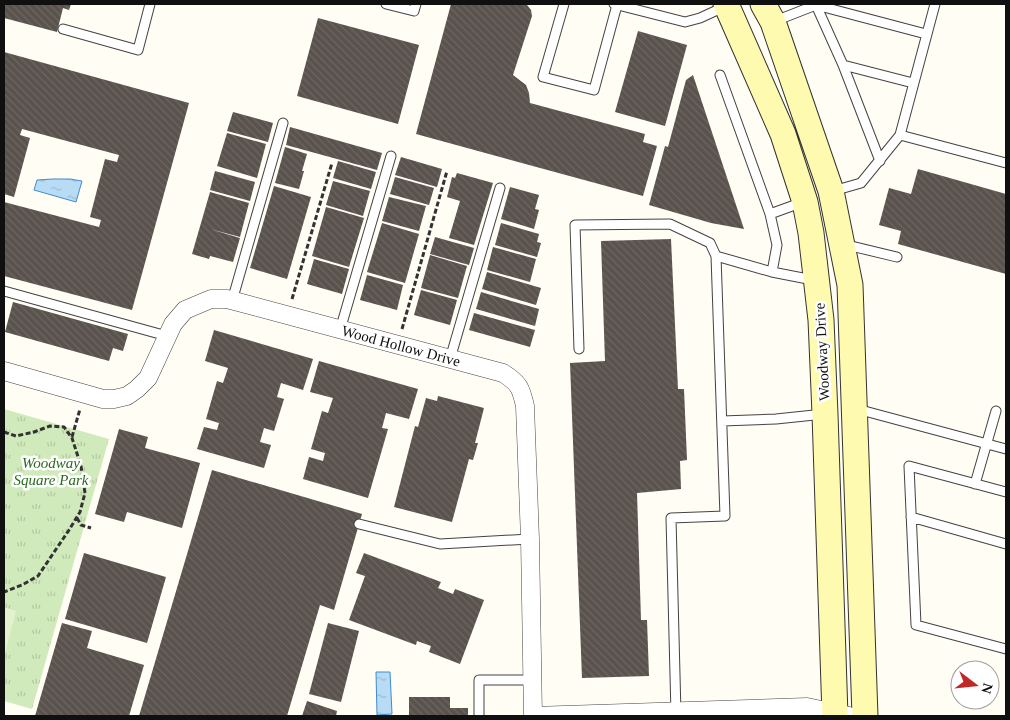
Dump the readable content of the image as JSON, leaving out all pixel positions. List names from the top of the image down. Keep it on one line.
{"streets":{"main road":["Woodway Drive"],"street":["Wood Hollow Drive"]},"parks":["Woodway Square Park"],"north":"right"}
